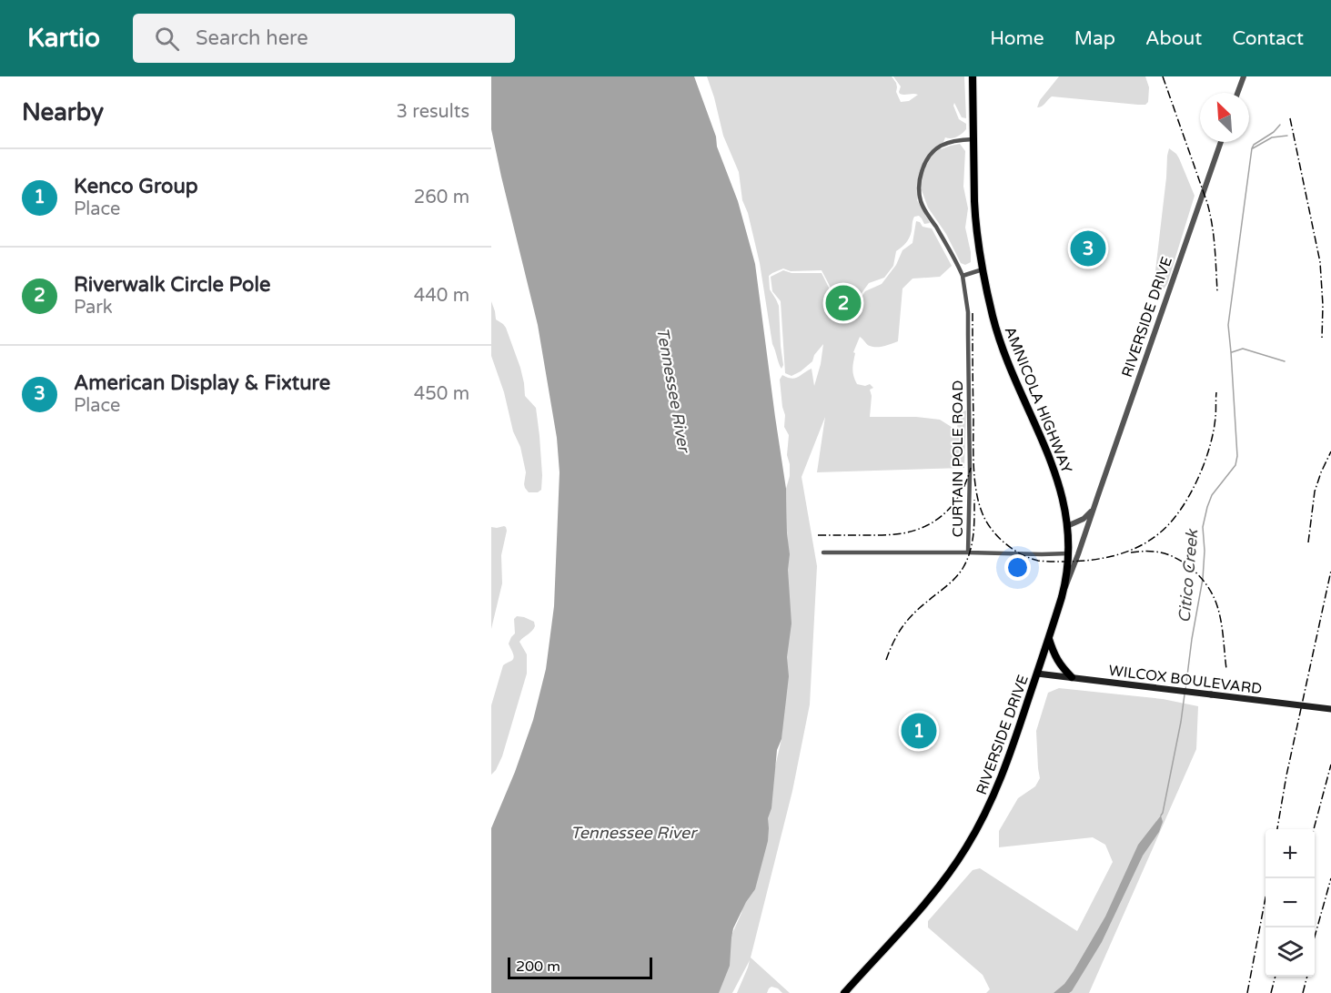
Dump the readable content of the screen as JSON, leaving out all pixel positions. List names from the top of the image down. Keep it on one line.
{"streets":{"main road":["RIVERSIDE DRIVE","AMNICOLA HIGHWAY","WILCOX BOULEVARD"],"street":["CURTAIN POLE ROAD"]},"crossings":[["RIVERSIDE DRIVE","AMNICOLA HIGHWAY"],["RIVERSIDE DRIVE","WILCOX BOULEVARD"],["AMNICOLA HIGHWAY","CURTAIN POLE ROAD"]],"water":["Tennessee River","Citico Creek"],"scale_bar":"200 m","north":"top left","page":{"header":"Kartio","search":"Search here","nav":["Home","Map","About","Contact"],"heading":["Nearby","3 results"],"list":[{"mark":"1","name":"Kenco Group","note":"Place","value":"260 m"},{"mark":"2","name":"Riverwalk Circle Pole","note":"Park","value":"440 m"},{"mark":"3","name":"American Display & Fixture","note":"Place","value":"450 m"}],"pins":["3","2","1"],"map_buttons":["+","−"],"scale":"200 m"}}
